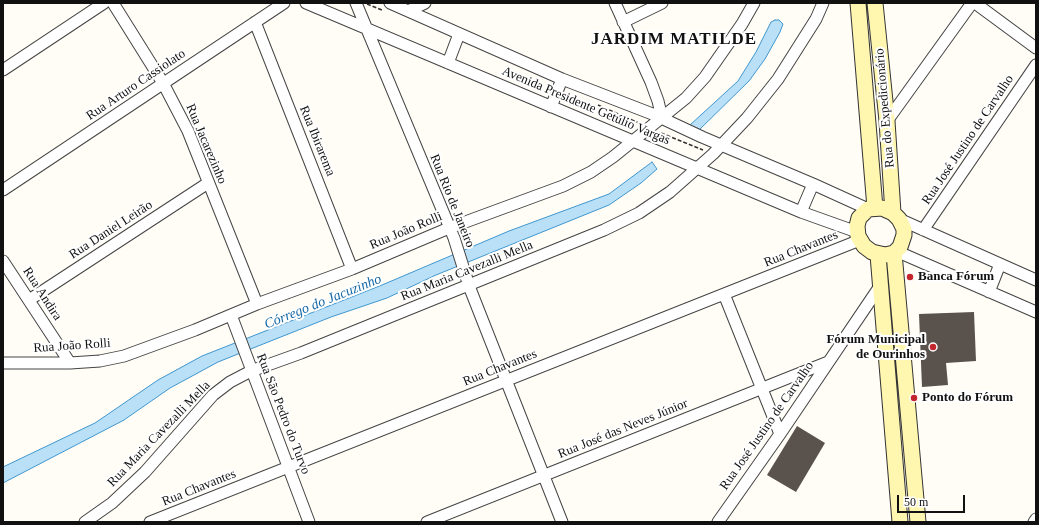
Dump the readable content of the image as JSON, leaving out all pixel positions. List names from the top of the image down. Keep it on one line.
{"streets":{"main road":["Rua do Expedicionário"],"street":["Rua Arturo Cassiolato","Avenida Presidente Getúlio Vargas","Rua José Justino de Carvalho","Rua Ibirarema","Rua Jacarezinho","Rua Rio de Janeiro","Rua Daniel Leirão","Rua João Rolli","Rua Chavantes","Rua Maria Cavezalli Mella","Rua Andira","Rua São Pedro do Turvo","Rua José das Neves Júnior"]},"crossings":[["Rua Arturo Cassiolato","Rua Ibirarema"],["Rua Arturo Cassiolato","Rua Jacarezinho"],["Avenida Presidente Getúlio Vargas","Rua do Expedicionário"],["Avenida Presidente Getúlio Vargas","Rua Rio de Janeiro"],["Avenida Presidente Getúlio Vargas","Rua João Rolli"],["Avenida Presidente Getúlio Vargas","Rua Chavantes"],["Avenida Presidente Getúlio Vargas","Rua Maria Cavezalli Mella"],["Rua do Expedicionário","Rua Chavantes"],["Rua José Justino de Carvalho","Rua José das Neves Júnior"],["Rua Ibirarema","Rua João Rolli"],["Rua Jacarezinho","Rua Daniel Leirão"],["Rua Jacarezinho","Rua João Rolli"],["Rua Rio de Janeiro","Rua João Rolli"],["Rua Rio de Janeiro","Rua Chavantes"],["Rua Rio de Janeiro","Rua Maria Cavezalli Mella"],["Rua Rio de Janeiro","Rua José das Neves Júnior"],["Rua Daniel Leirão","Rua Andira"],["Rua João Rolli","Rua Andira"],["Rua João Rolli","Rua São Pedro do Turvo"],["Rua Chavantes","Rua São Pedro do Turvo"],["Rua Maria Cavezalli Mella","Rua São Pedro do Turvo"]],"districts":["JARDIM MATILDE"],"water":["Córrego do Jacuzinho"],"places":["Banca Fórum","Fórum Municipal de Ourinhos","Ponto do Fórum"],"scale_bar":"50 m"}
